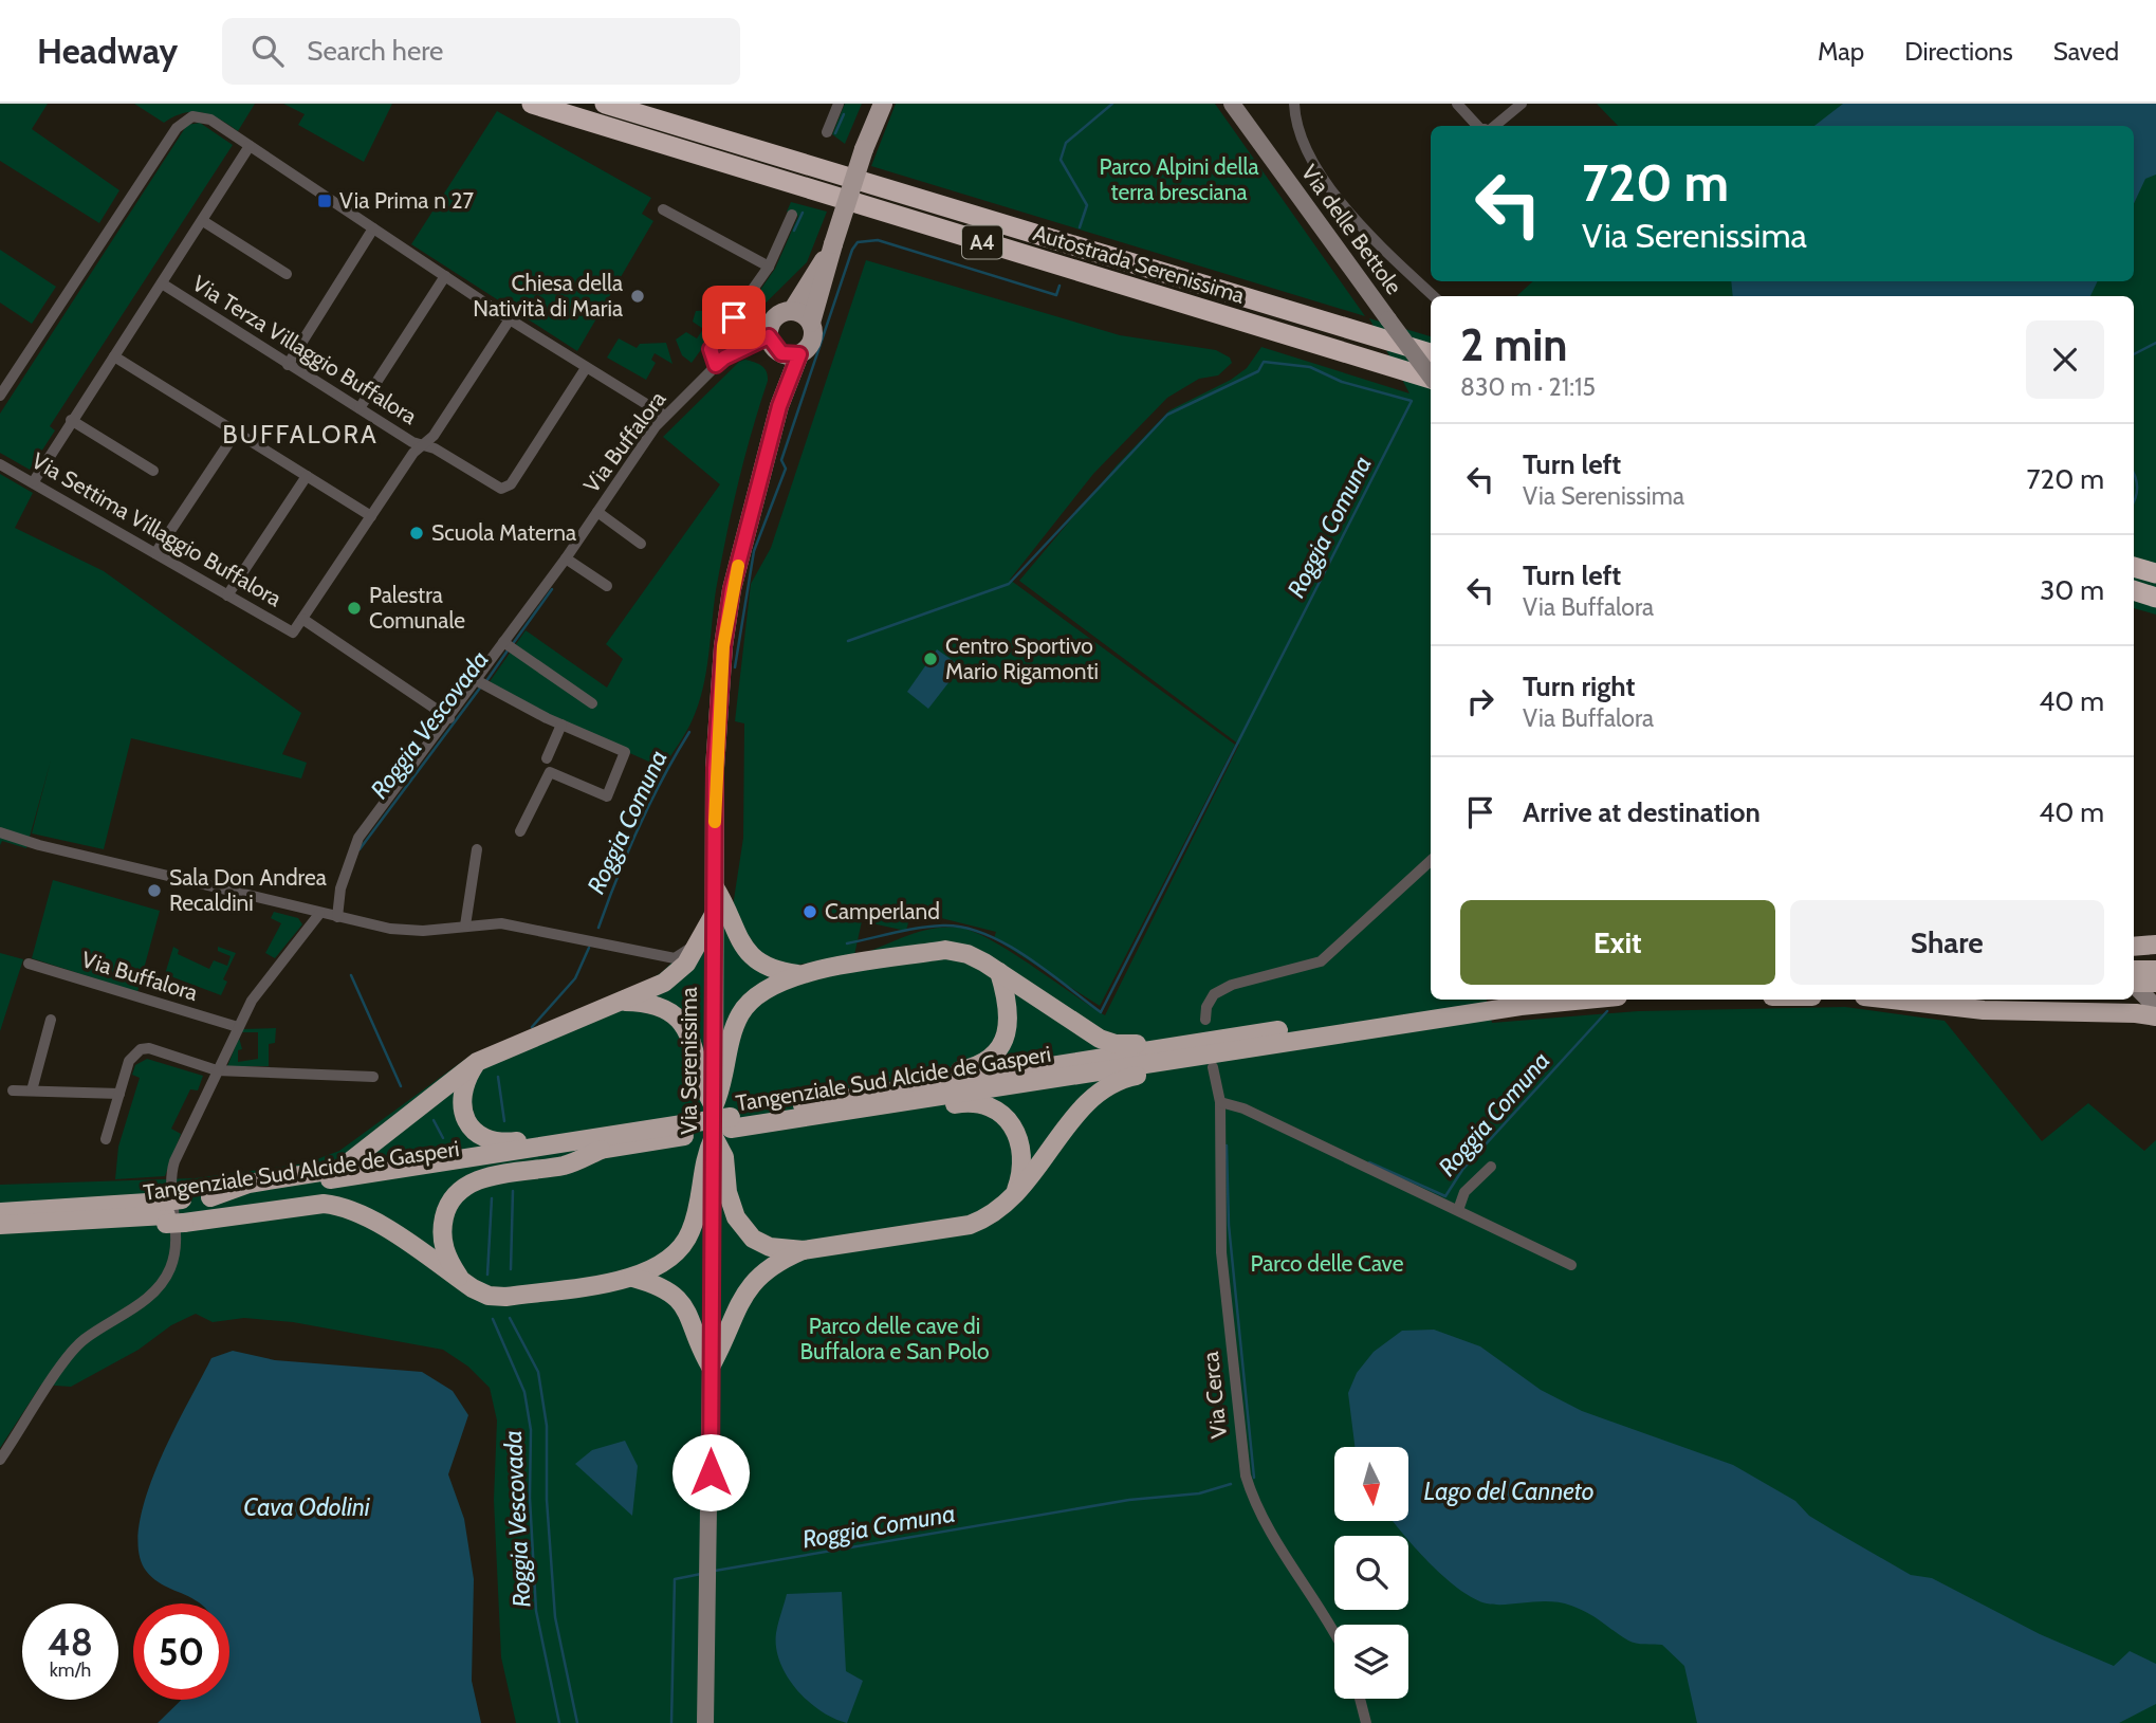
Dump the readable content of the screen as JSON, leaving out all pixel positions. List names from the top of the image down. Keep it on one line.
{"streets":{"highway":["A4","Autostrada Serenissima","Tangenziale Sud Alcide de Gasperi"],"main road":["Via delle Bettole","Via Serenissima"],"street":["Via Terza Villaggio Buffalora","Via Buffalora","Via Settima Villaggio Buffalora","Via Cerca"]},"crossings":[["Via Buffalora","Via Serenissima"],["Via Serenissima","Tangenziale Sud Alcide de Gasperi"]],"districts":["BUFFALORA"],"water":["Roggia Comuna","Roggia Vescovada","Lago del Canneto","Cava Odolini"],"parks":["Parco Alpini della terra bresciana","Parco delle Cave","Parco delle cave di Buffalora e San Polo"],"places":{"transit":["Via Prima n 27"],"other":["Chiesa della Natività di Maria","Scuola Materna","Palestra Comunale","Centro Sportivo Mario Rigamonti","Sala Don Andrea Recaldini","Camperland"]},"north":"bottom","page":{"header":"Headway","search":"Search here","nav":["Map","Directions","Saved"],"turn":["720 m","Via Serenissima"],"heading":["2 min","830 m · 21:15"],"list":[{"name":"Turn left","note":"Via Serenissima","value":"720 m"},{"name":"Turn left","note":"Via Buffalora","value":"30 m"},{"name":"Turn right","note":"Via Buffalora","value":"40 m"},{"name":"Arrive at destination","value":"40 m"}],"buttons":["Exit","Share"],"speed":"48 km/h","limit":"50"}}
